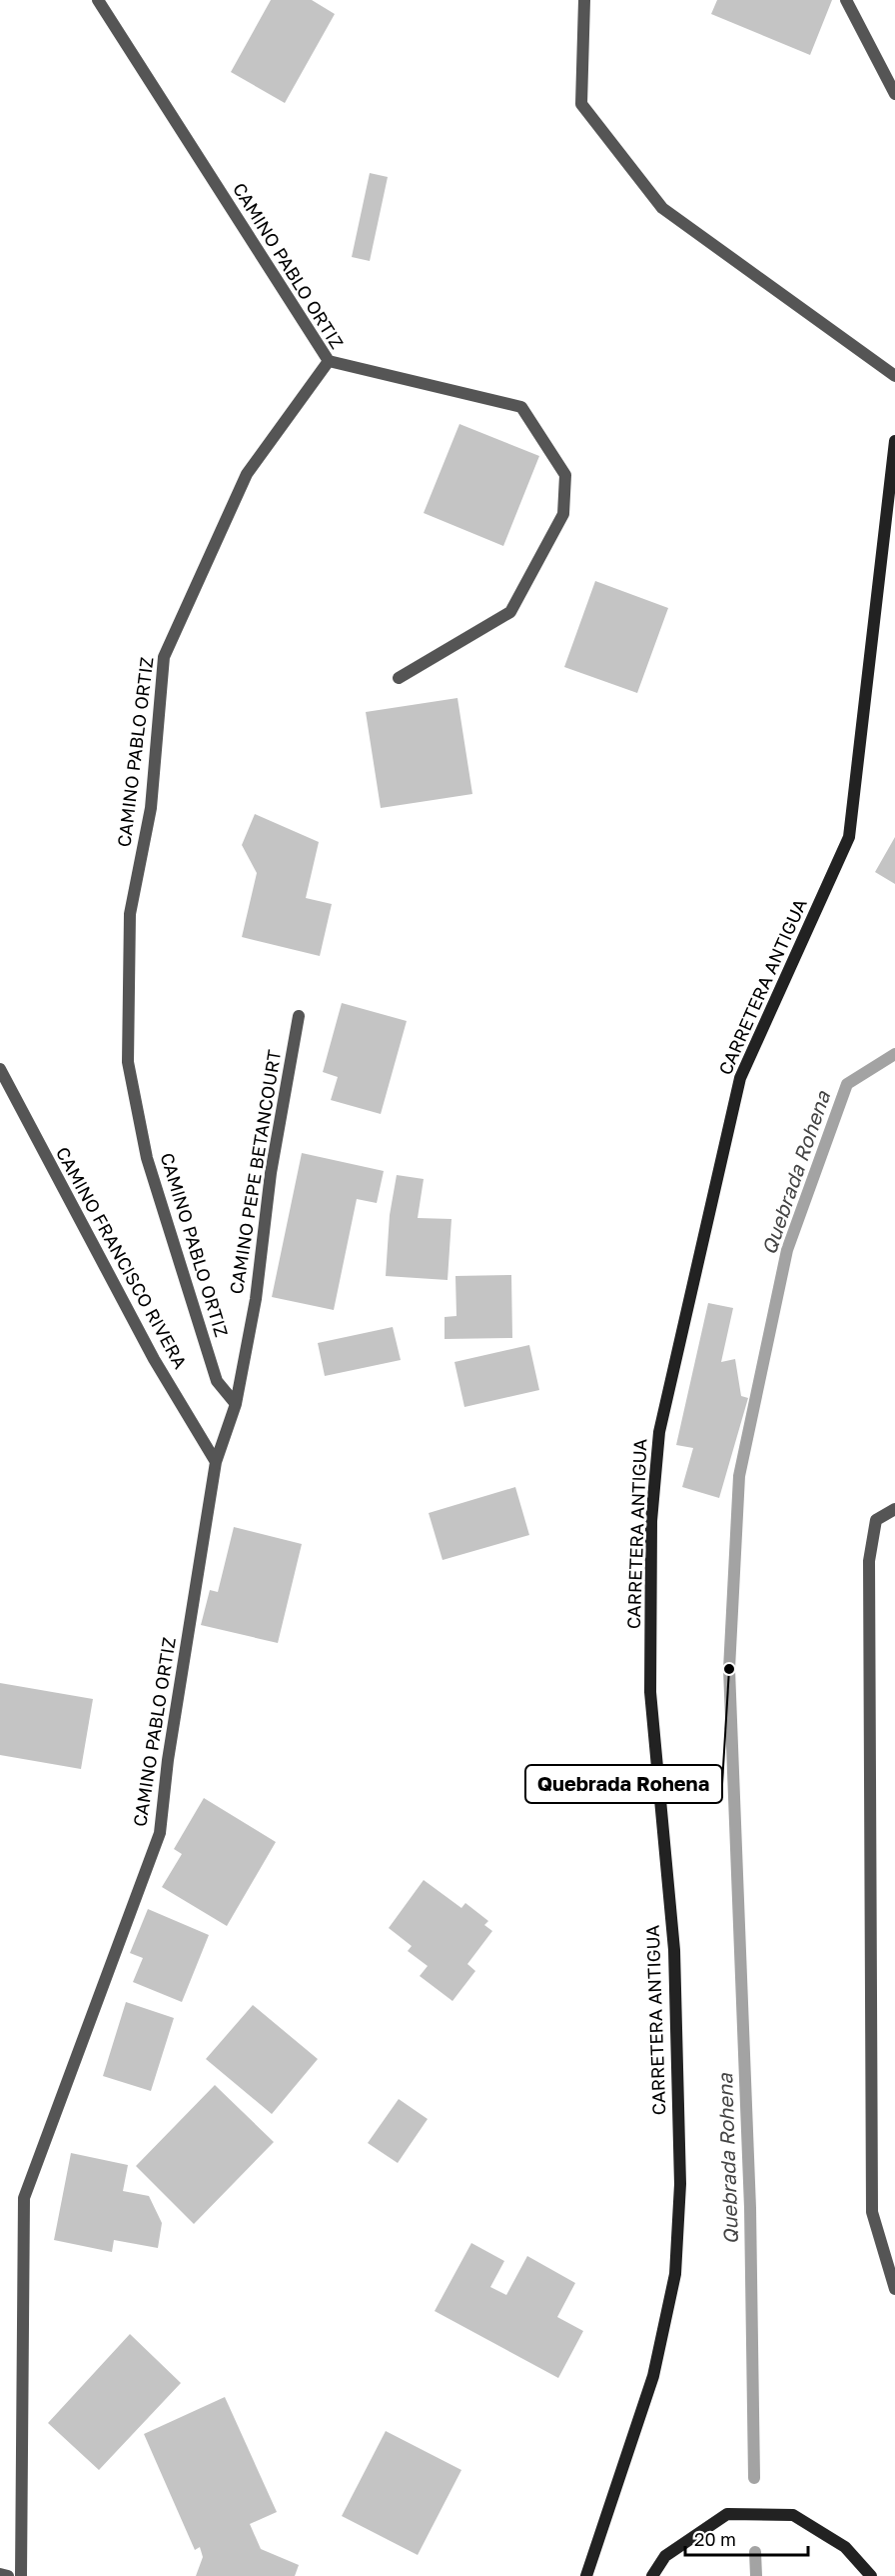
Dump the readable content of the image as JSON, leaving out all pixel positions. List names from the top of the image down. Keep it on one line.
{"streets":{"street":["CAMINO PABLO ORTIZ","CARRETERA ANTIGUA","CAMINO PEPE BETANCOURT","CAMINO FRANCISCO RIVERA"]},"crossings":[["CAMINO PABLO ORTIZ","CAMINO PEPE BETANCOURT"],["CAMINO PABLO ORTIZ","CAMINO FRANCISCO RIVERA"]],"water":["Quebrada Rohena"],"places":["Quebrada Rohena"],"scale_bar":"20 m"}
